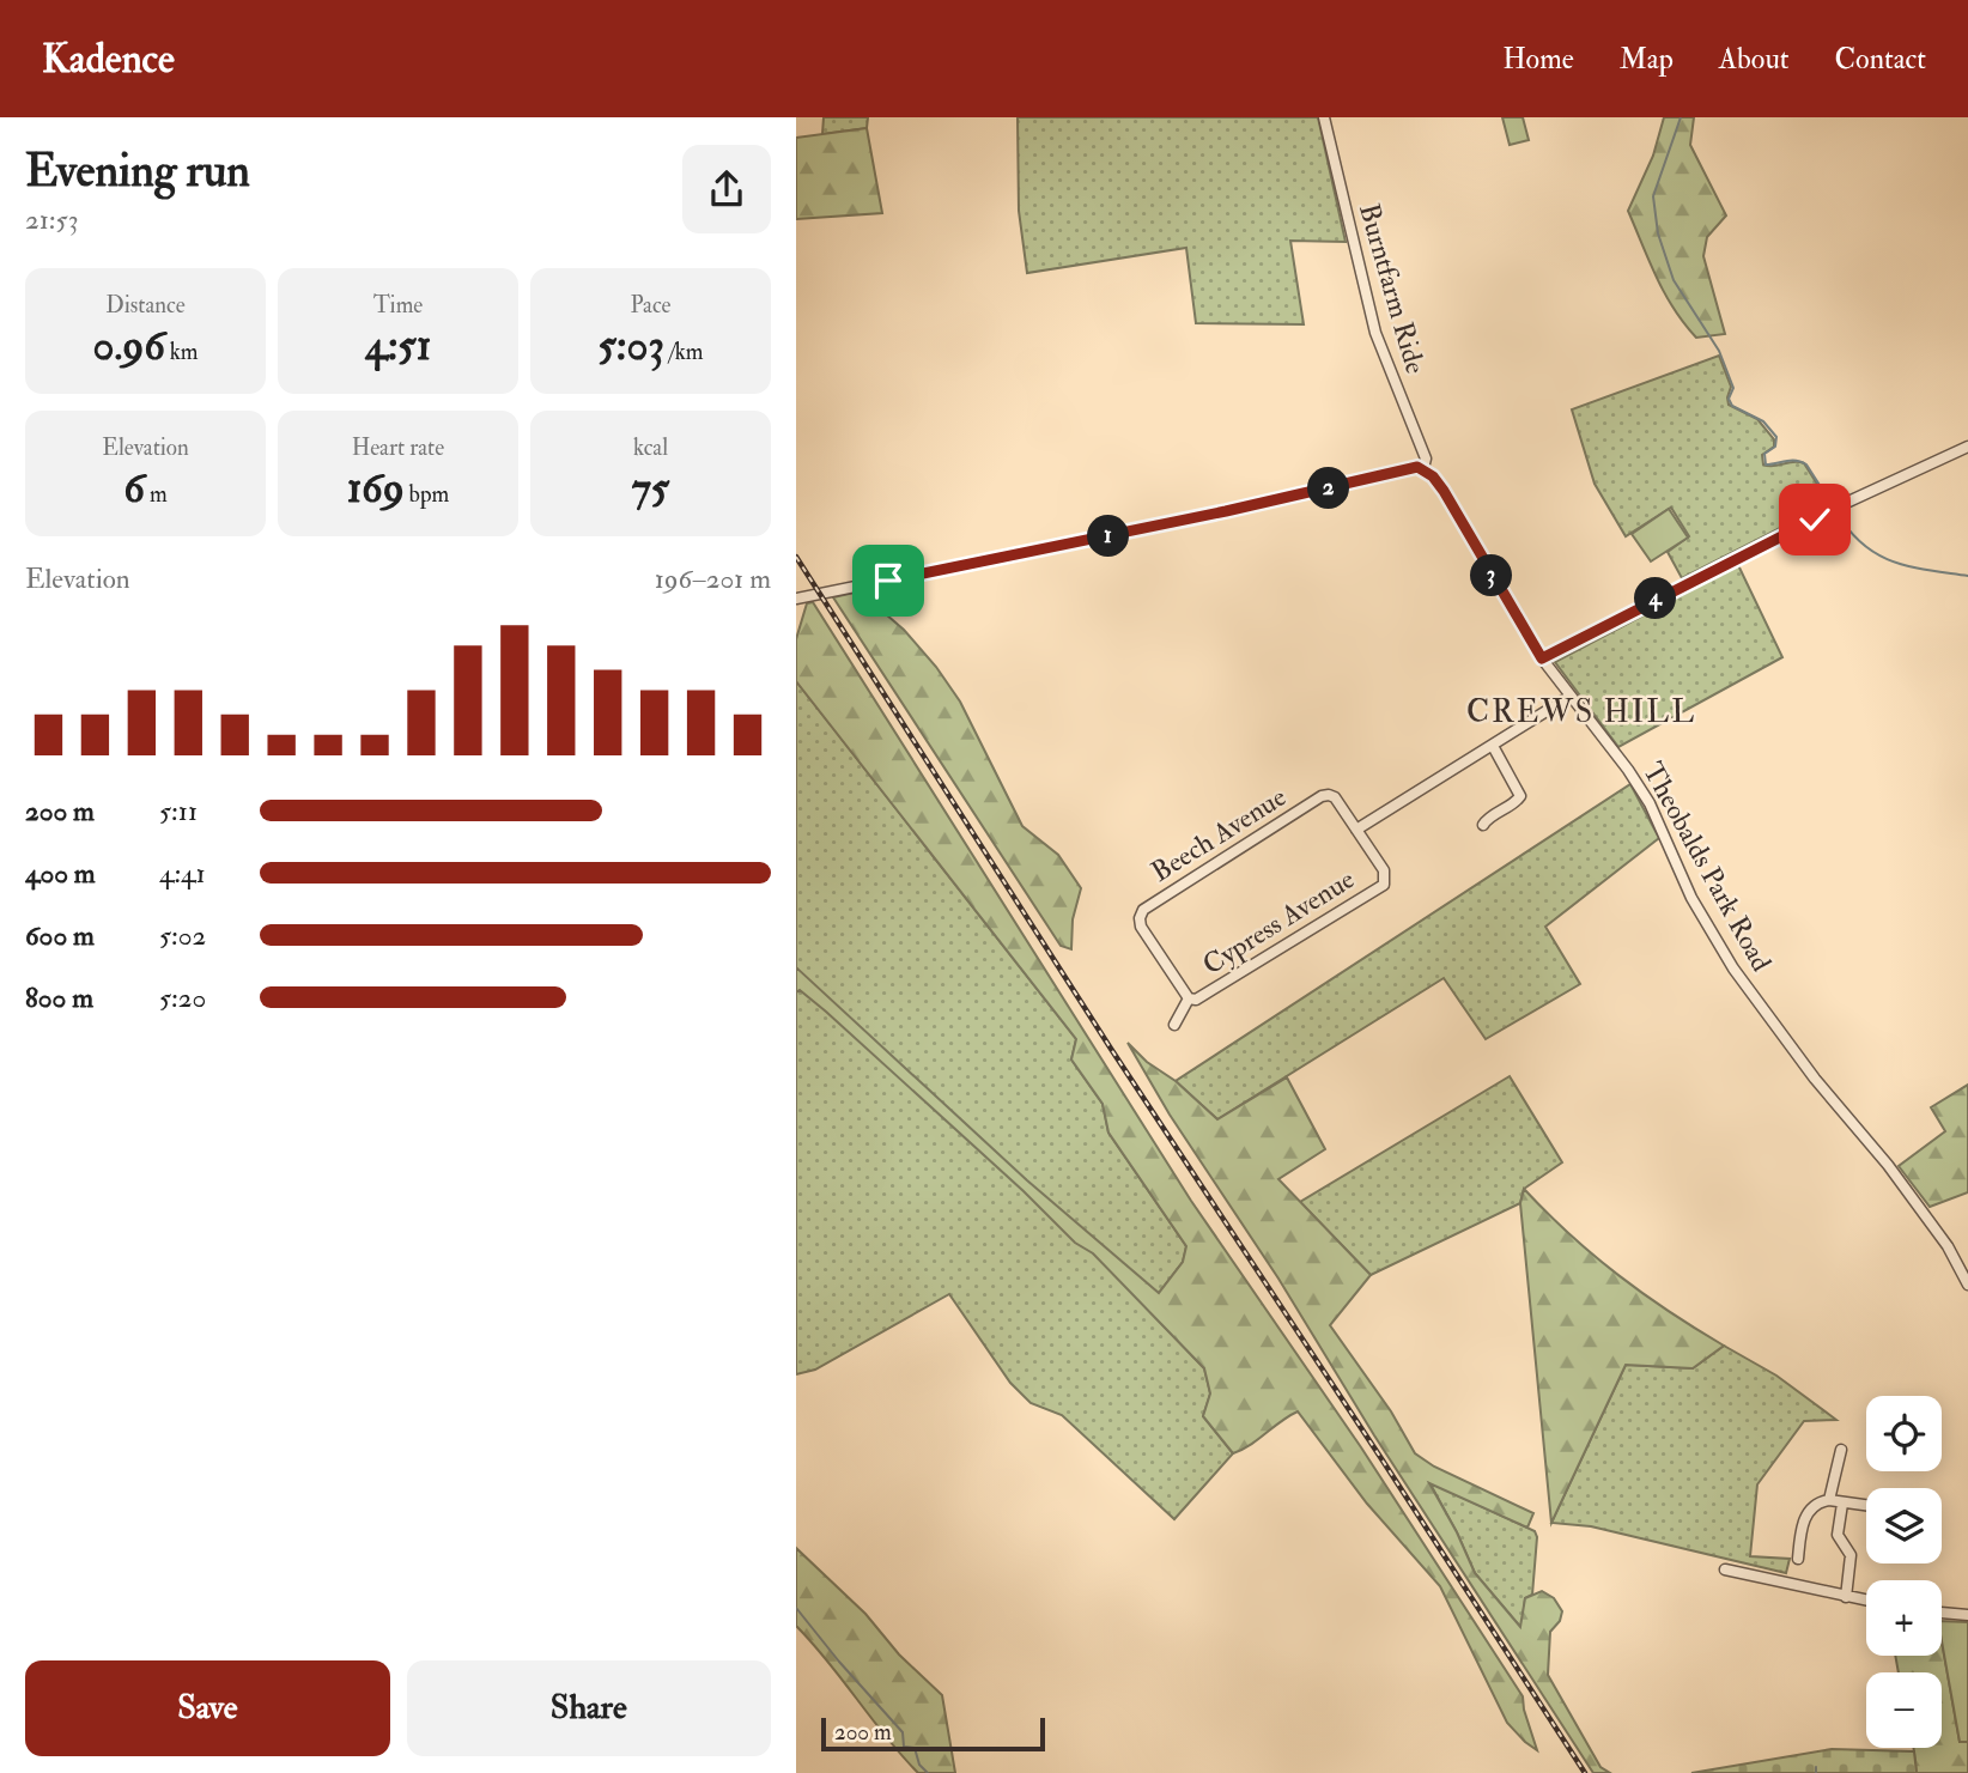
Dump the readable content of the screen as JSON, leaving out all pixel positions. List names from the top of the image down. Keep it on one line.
{"streets":{"street":["Burntfarm Ride","Beech Avenue","Theobalds Park Road","Cypress Avenue"]},"crossings":[["Burntfarm Ride","Theobalds Park Road"],["Beech Avenue","Cypress Avenue"]],"districts":["CREWS HILL"],"scale_bar":"200 m","page":{"header":"Kadence","nav":["Home","Map","About","Contact"],"heading":["Evening run","21:53"],"stats":[["Distance","0.96 km"],["Time","4:51"],["Pace","5:03 /km"],["Elevation","6 m"],["Heart rate","169 bpm"],["kcal","75"]],"pins":["2","1","3","4"],"chart":["Elevation","196–201 m"],"list":[{"name":"200 m","note":"5:11"},{"name":"400 m","note":"4:41"},{"name":"600 m","note":"5:02"},{"name":"800 m","note":"5:20"}],"map_buttons":["+","−"],"buttons":["Save","Share"],"scale":"200 m"}}
